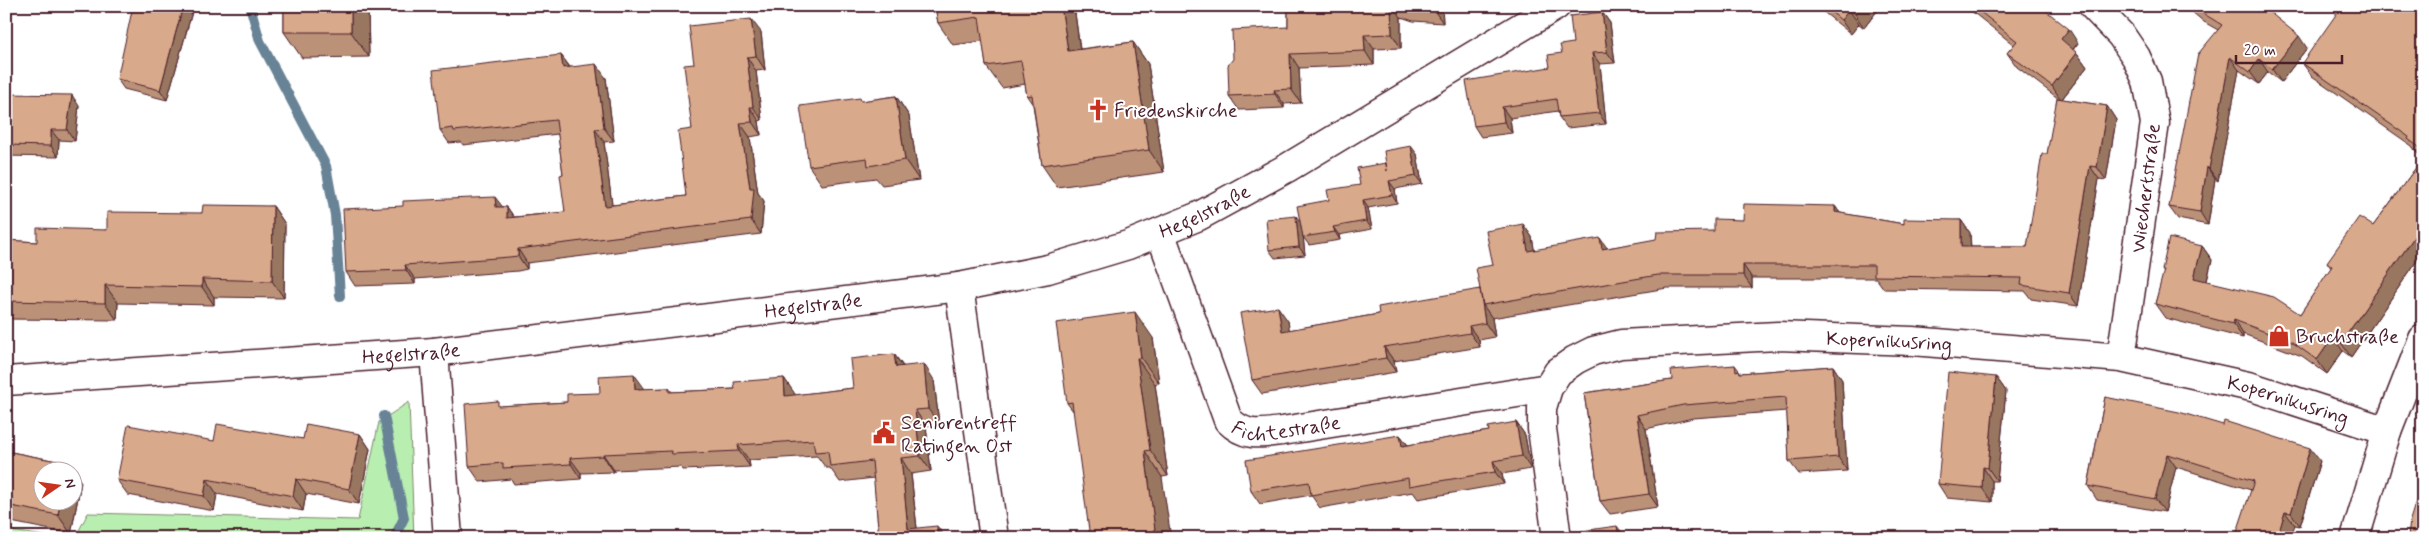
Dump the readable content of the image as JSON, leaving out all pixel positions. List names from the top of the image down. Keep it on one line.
{"streets":{"street":["Wiechertstraße","Hegelstraße","Kopernikusring","Fichtestraße"]},"crossings":[["Wiechertstraße","Kopernikusring"],["Hegelstraße","Fichtestraße"],["Kopernikusring","Fichtestraße"]],"places":{"church":["Friedenskirche"],"shop":["Bruchstraße"],"public building":["Seniorentreff Ratingen Ost"]},"scale_bar":"20 m","north":"right"}
